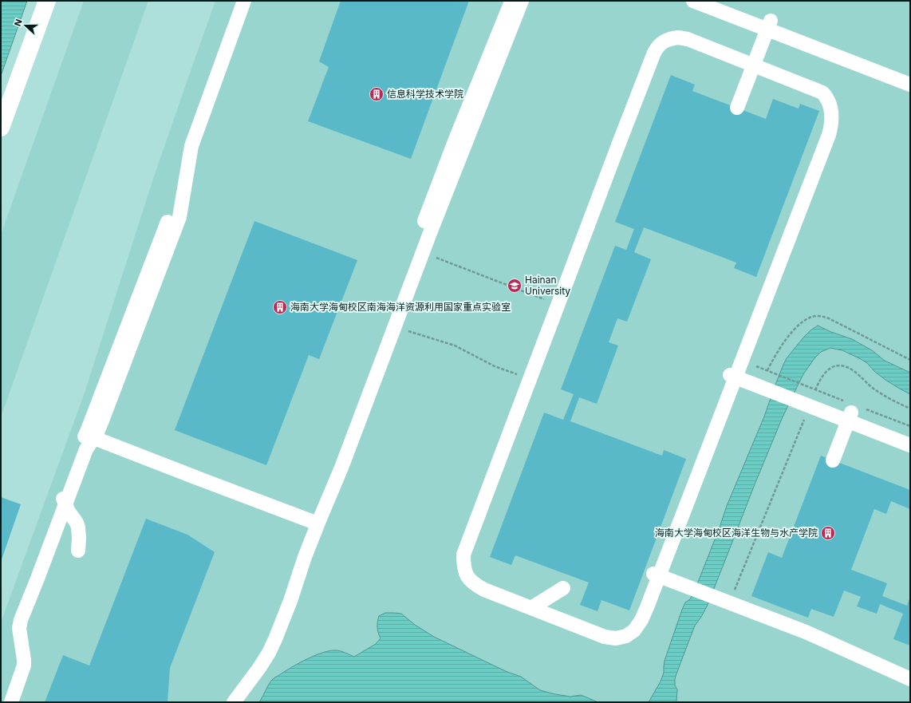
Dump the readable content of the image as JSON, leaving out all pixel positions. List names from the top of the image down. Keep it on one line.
{"places":{"building":["信息科学技术学院","海南大学海甸校区南海海洋资源利用国家重点实验室","海南大学海甸校区海洋生物与水产学院"],"school or university":["Hainan University"]},"north":"left"}
